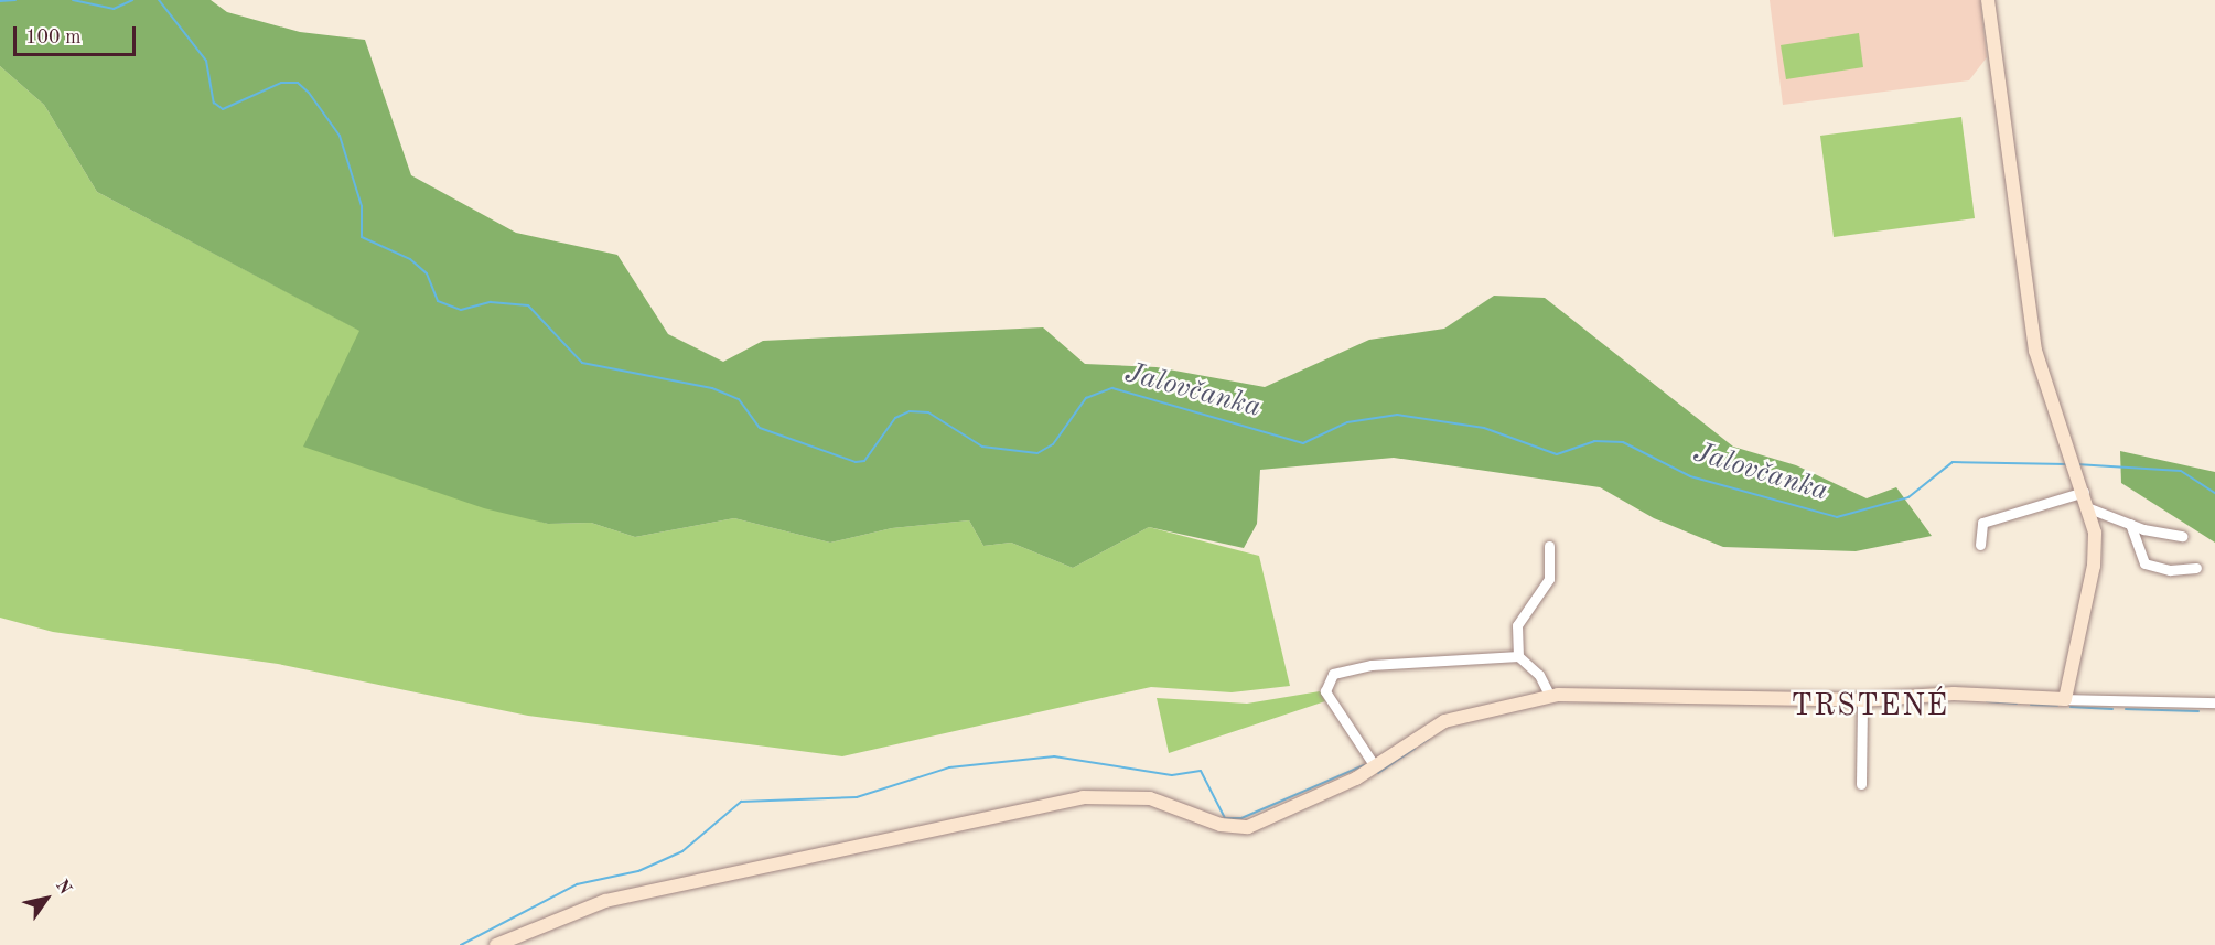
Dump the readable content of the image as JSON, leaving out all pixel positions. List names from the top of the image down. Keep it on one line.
{"districts":["TRSTENÉ"],"water":["Jalovčanka"],"scale_bar":"100 m","north":"top right"}
